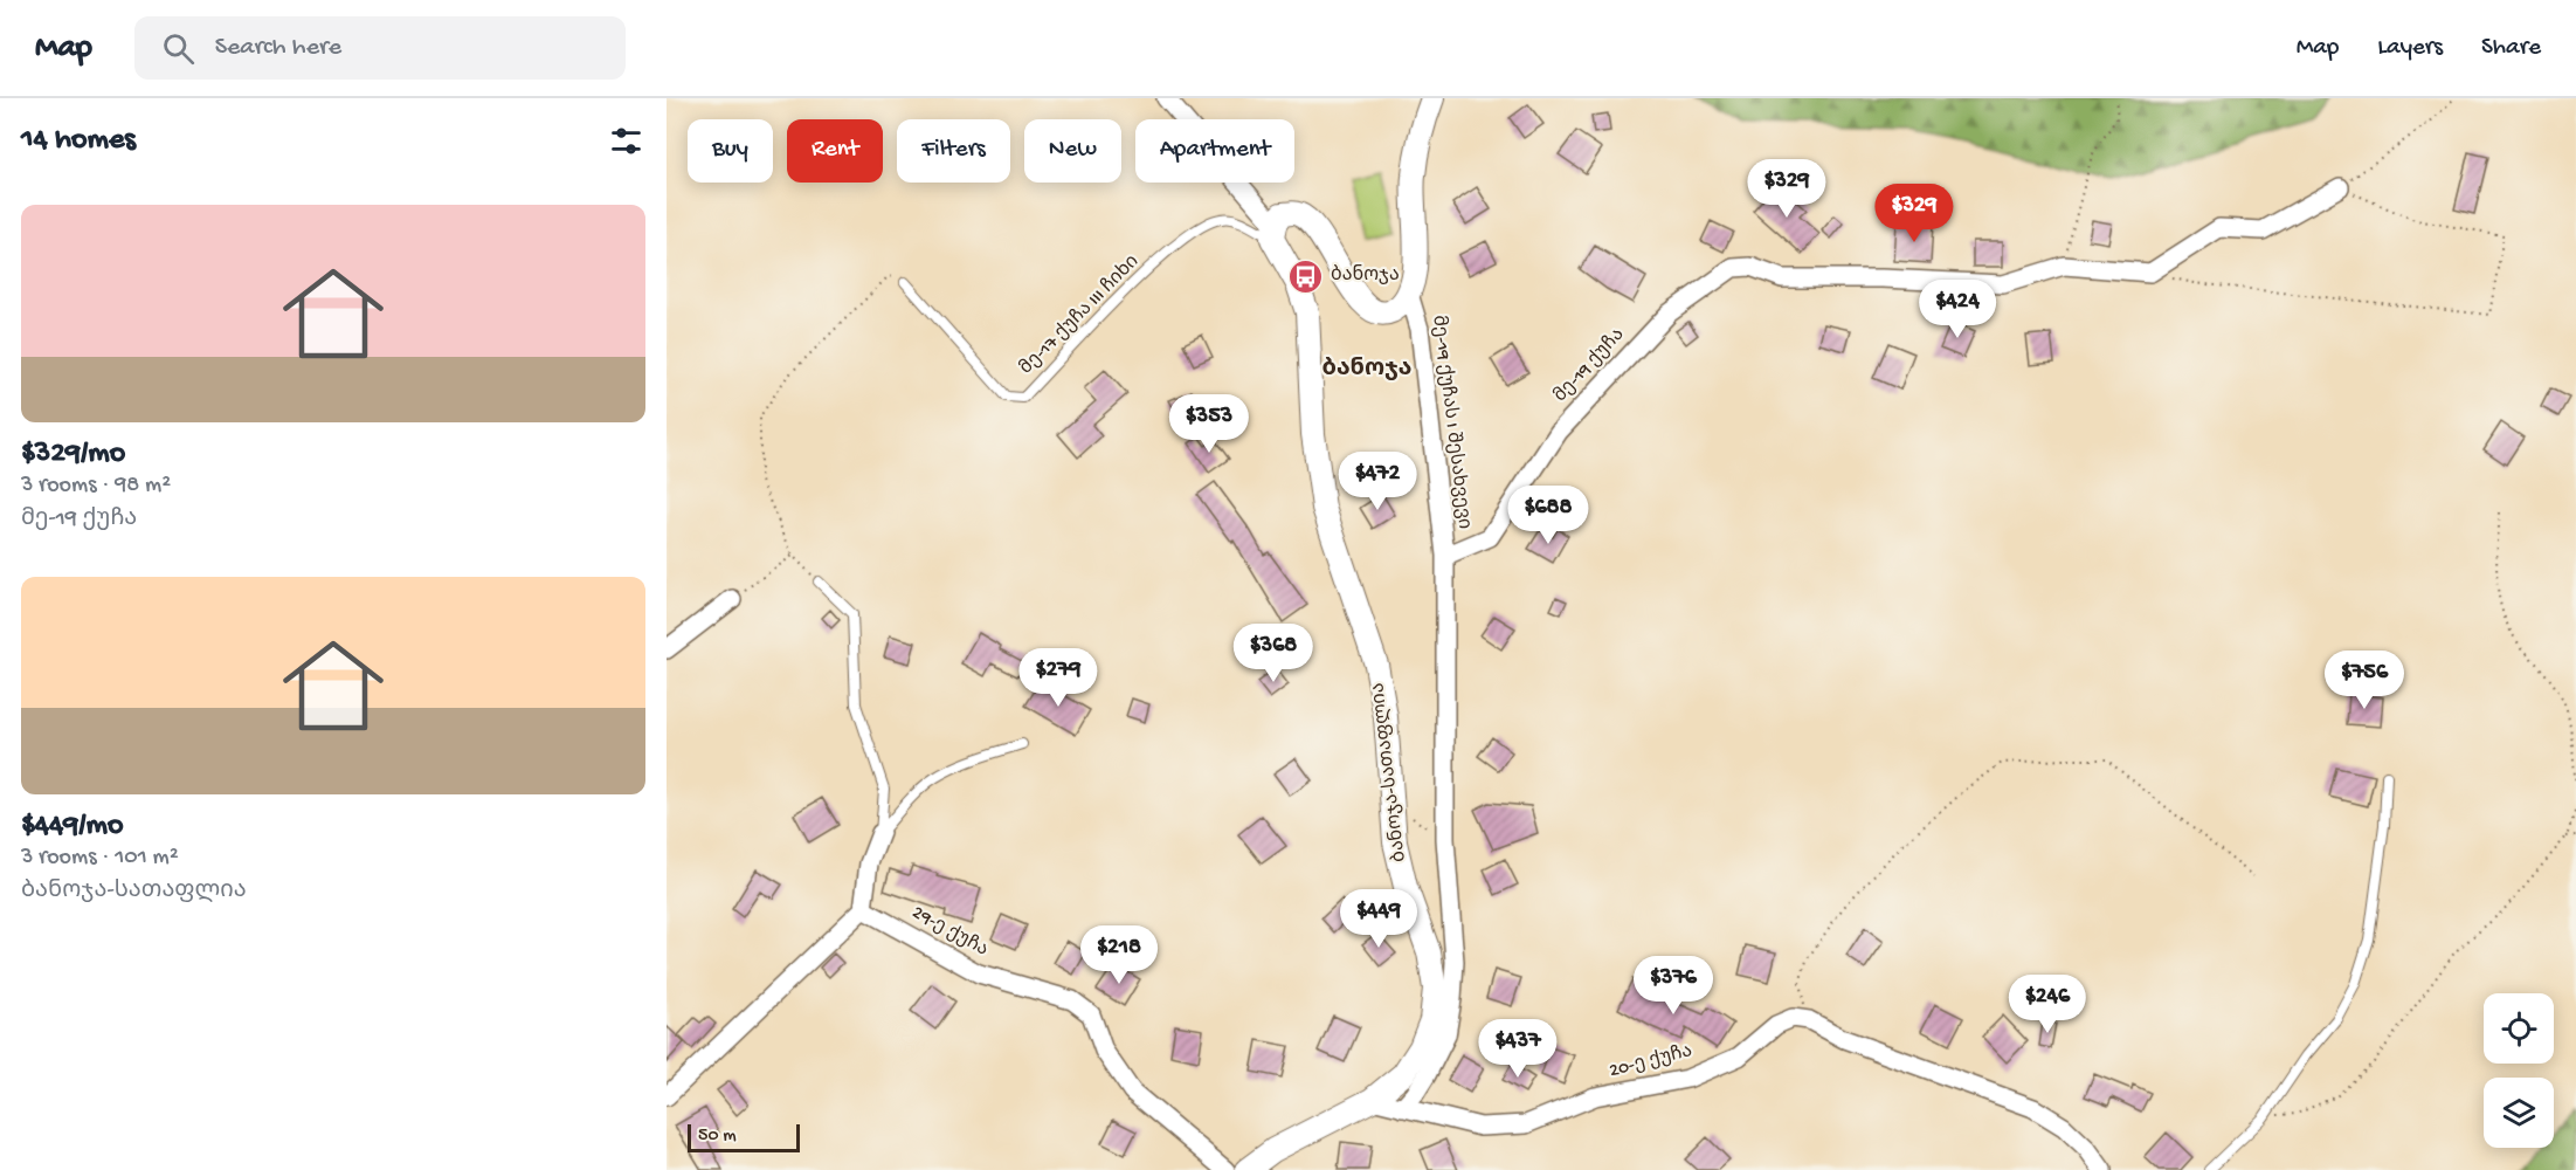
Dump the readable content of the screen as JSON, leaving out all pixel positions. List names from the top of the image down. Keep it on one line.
{"streets":{"street":["მე-19 ქუჩა","მე-19 ქუჩას I შესახვევი","ბანოჯა-სათაფლია","29-ე ქუჩა","20-ე ქუჩა"],"lane":["მე-17 ქუჩა III ჩიხი"]},"crossings":[["მე-17 ქუჩა III ჩიხი","ბანოჯა-სათაფლია"],["მე-19 ქუჩა","მე-19 ქუჩას I შესახვევი"],["ბანოჯა-სათაფლია","20-ე ქუჩა"]],"districts":["ბანოჯა"],"places":{"bus stop":["ბანოჯა"]},"scale_bar":"50 m","page":{"header":"Map","search":"Search here","nav":["Map","Layers","Share"],"heading":"14 homes","chip":["Buy","Rent","Filters","New","Apartment"],"price":["$329","$329","$424","$353","$472","$688","$368","$279","$756","$449","$218","$376","$246","$437"],"list":[{"name":"$329/mo","note":"3 rooms · 98 m² · მე-19 ქუჩა"},{"name":"$449/mo","note":"3 rooms · 101 m² · ბანოჯა-სათაფლია"}],"scale":"50 m"}}
